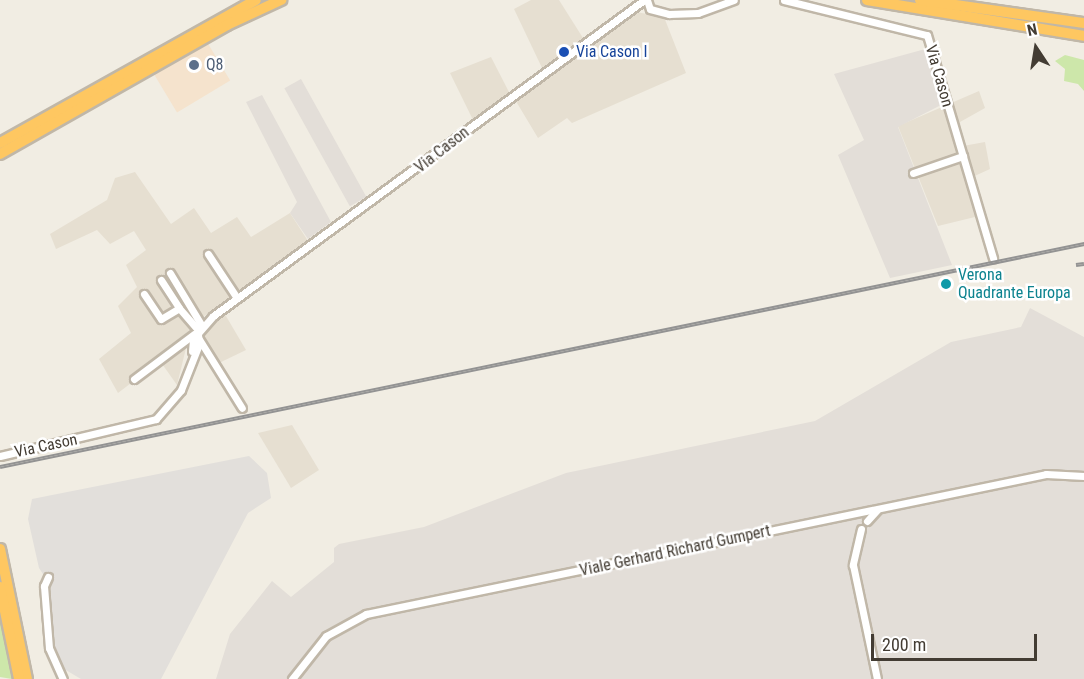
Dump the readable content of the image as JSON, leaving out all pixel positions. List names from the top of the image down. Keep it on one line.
{"streets":{"street":["Via Cason","Viale Gerhard Richard Gumpert"]},"places":["Via Cason I","Q8","Verona Quadrante Europa"],"scale_bar":"200 m","north":"top"}
